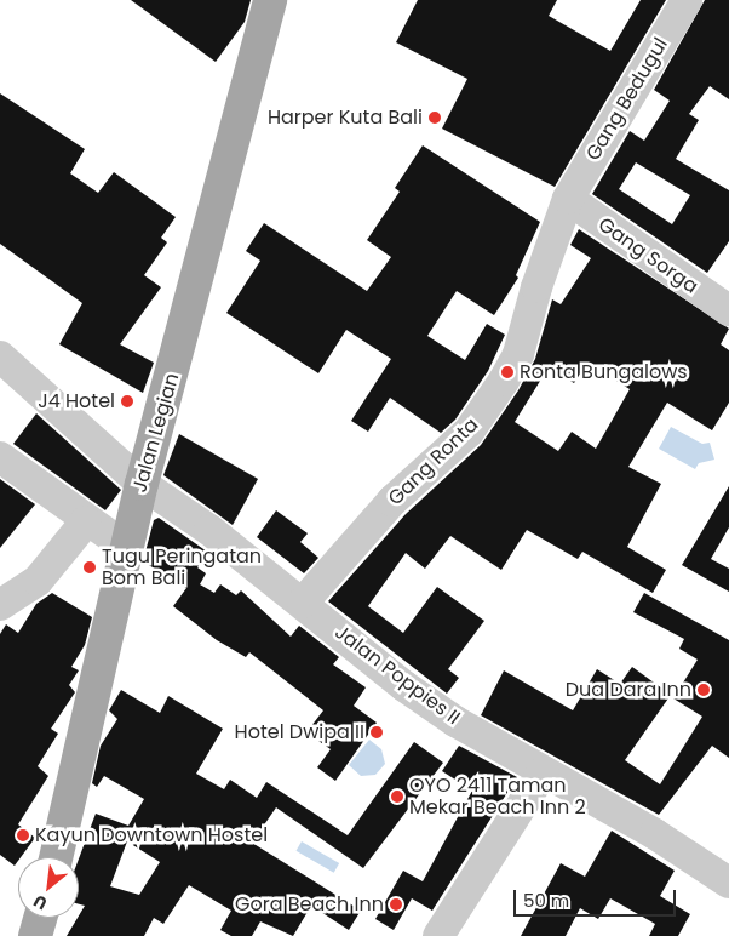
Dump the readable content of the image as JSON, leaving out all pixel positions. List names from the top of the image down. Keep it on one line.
{"streets":{"main road":["Jalan Legian"],"street":["Gang Bedugul","Gang Sorga","Gang Ronta","Jalan Poppies II"]},"crossings":[["Gang Bedugul","Gang Sorga"],["Gang Bedugul","Gang Ronta"],["Gang Sorga","Gang Ronta"],["Jalan Legian","Jalan Poppies II"],["Gang Ronta","Jalan Poppies II"]],"places":["Harper Kuta Bali","Ronta Bungalows","J4 Hotel","Tugu Peringatan Bom Bali","Dua Dara Inn","Hotel Dwipa II","OYO 2411 Taman Mekar Beach Inn 2","Kayun Downtown Hostel","Gora Beach Inn"],"scale_bar":"50 m","north":"bottom left"}
